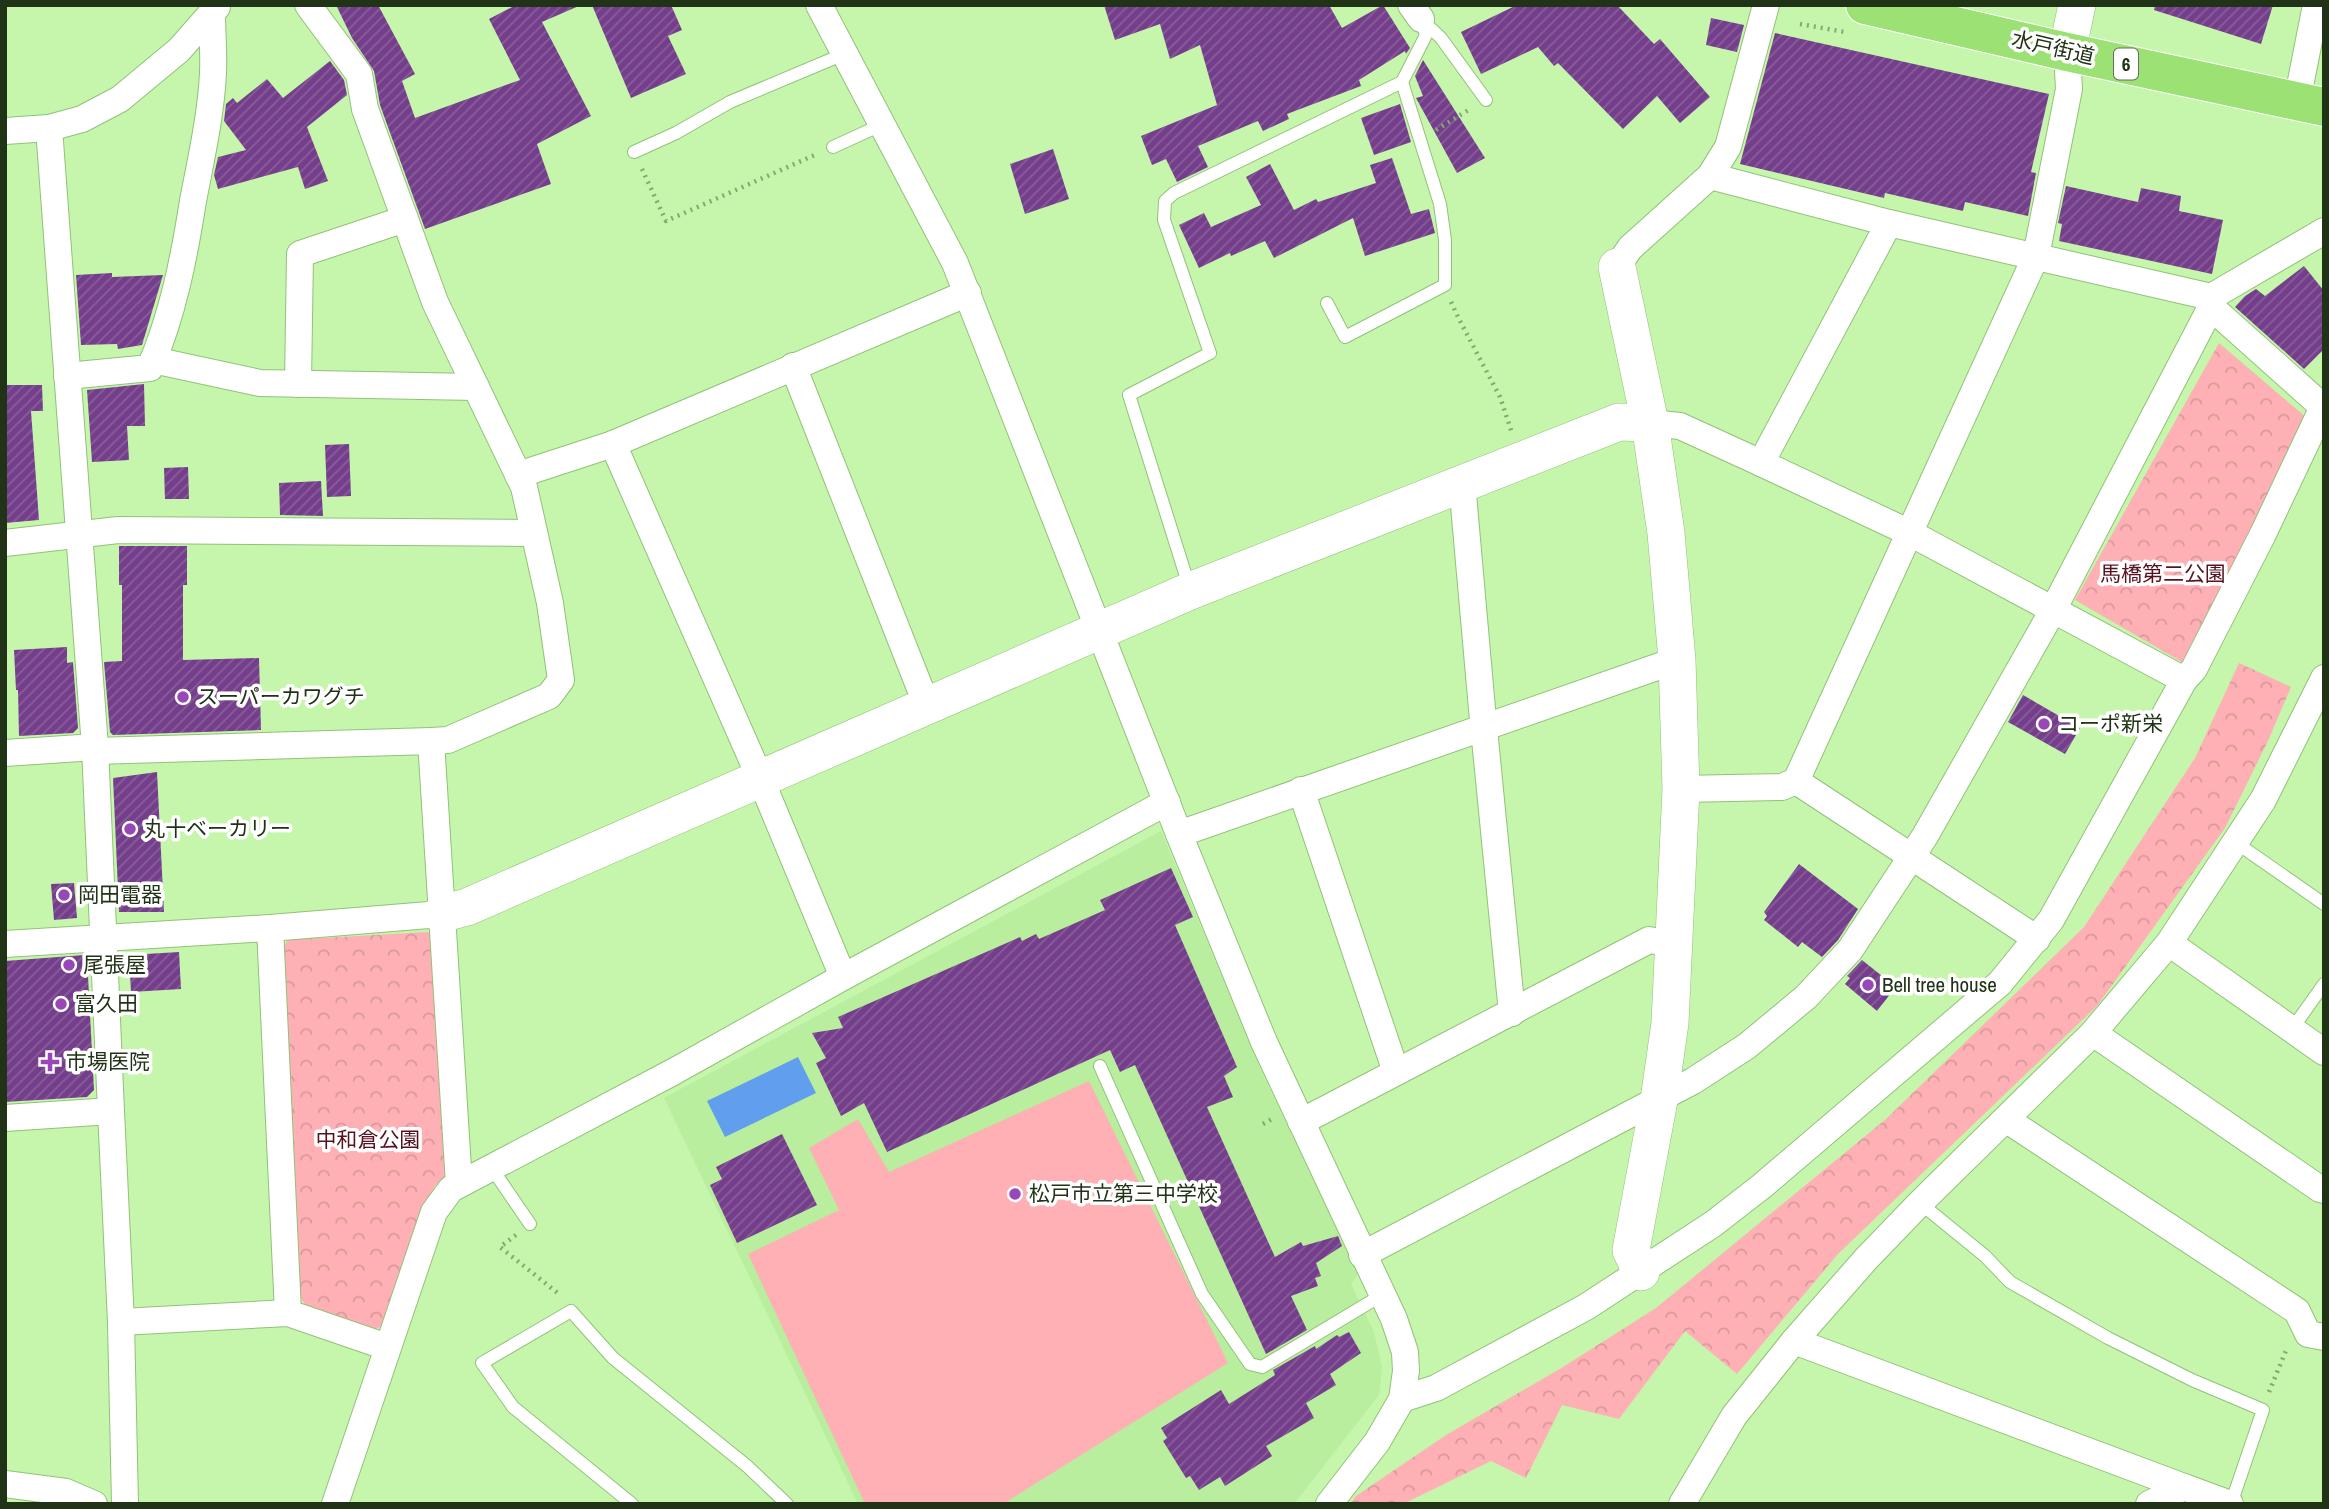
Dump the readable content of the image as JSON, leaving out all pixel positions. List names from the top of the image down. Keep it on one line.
{"streets":{"highway":["水戸街道","6"]},"parks":["馬橋第二公園","中和倉公園"],"places":{"other":["スーパーカワグチ","コーポ新栄","丸十ベーカリー","岡田電器","尾張屋","Bell tree house","富久田","松戸市立第三中学校"],"health":["市場医院"]}}
